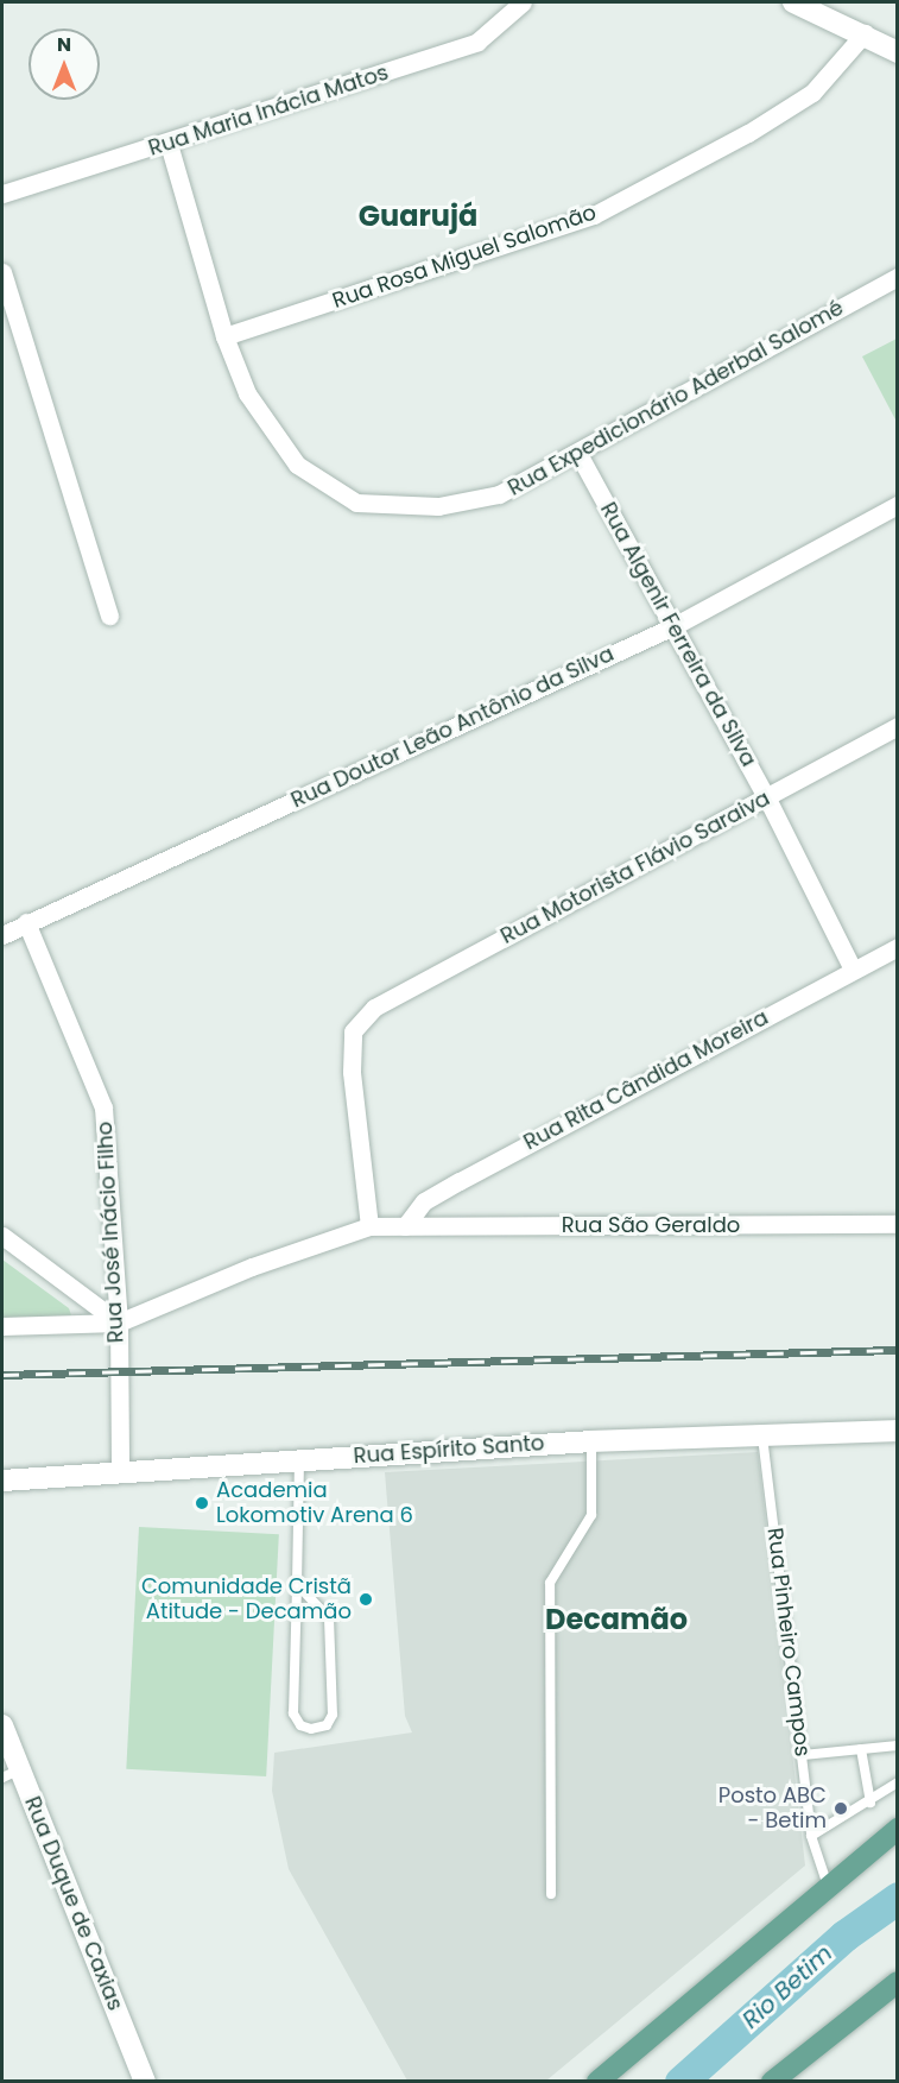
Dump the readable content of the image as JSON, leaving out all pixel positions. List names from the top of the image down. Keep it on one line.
{"streets":{"street":["Rua Maria Inácia Matos","Rua Rosa Miguel Salomão","Rua Expedicionário Aderbal Salomé","Rua Algenir Ferreira da Silva","Rua Doutor Leão Antônio da Silva","Rua Motorista Flávio Saraiva","Rua Rita Cândida Moreira","Rua São Geraldo","Rua José Inácio Filho","Rua Espírito Santo","Rua Duque de Caxias"],"lane":["Rua Pinheiro Campos"]},"crossings":[["Rua Maria Inácia Matos","Rua Expedicionário Aderbal Salomé"],["Rua Rosa Miguel Salomão","Rua Expedicionário Aderbal Salomé"],["Rua Expedicionário Aderbal Salomé","Rua Algenir Ferreira da Silva"],["Rua Algenir Ferreira da Silva","Rua Doutor Leão Antônio da Silva"],["Rua Algenir Ferreira da Silva","Rua Motorista Flávio Saraiva"],["Rua Algenir Ferreira da Silva","Rua Rita Cândida Moreira"],["Rua Doutor Leão Antônio da Silva","Rua José Inácio Filho"],["Rua Motorista Flávio Saraiva","Rua São Geraldo"],["Rua Rita Cândida Moreira","Rua São Geraldo"],["Rua São Geraldo","Rua José Inácio Filho"],["Rua José Inácio Filho","Rua Espírito Santo"],["Rua Espírito Santo","Rua Pinheiro Campos"]],"districts":["Guarujá","Decamão"],"water":["Rio Betim"],"places":["Academia Lokomotiv Arena 6","Comunidade Cristã Atitude - Decamão","Posto ABC - Betim"],"north":"top"}
